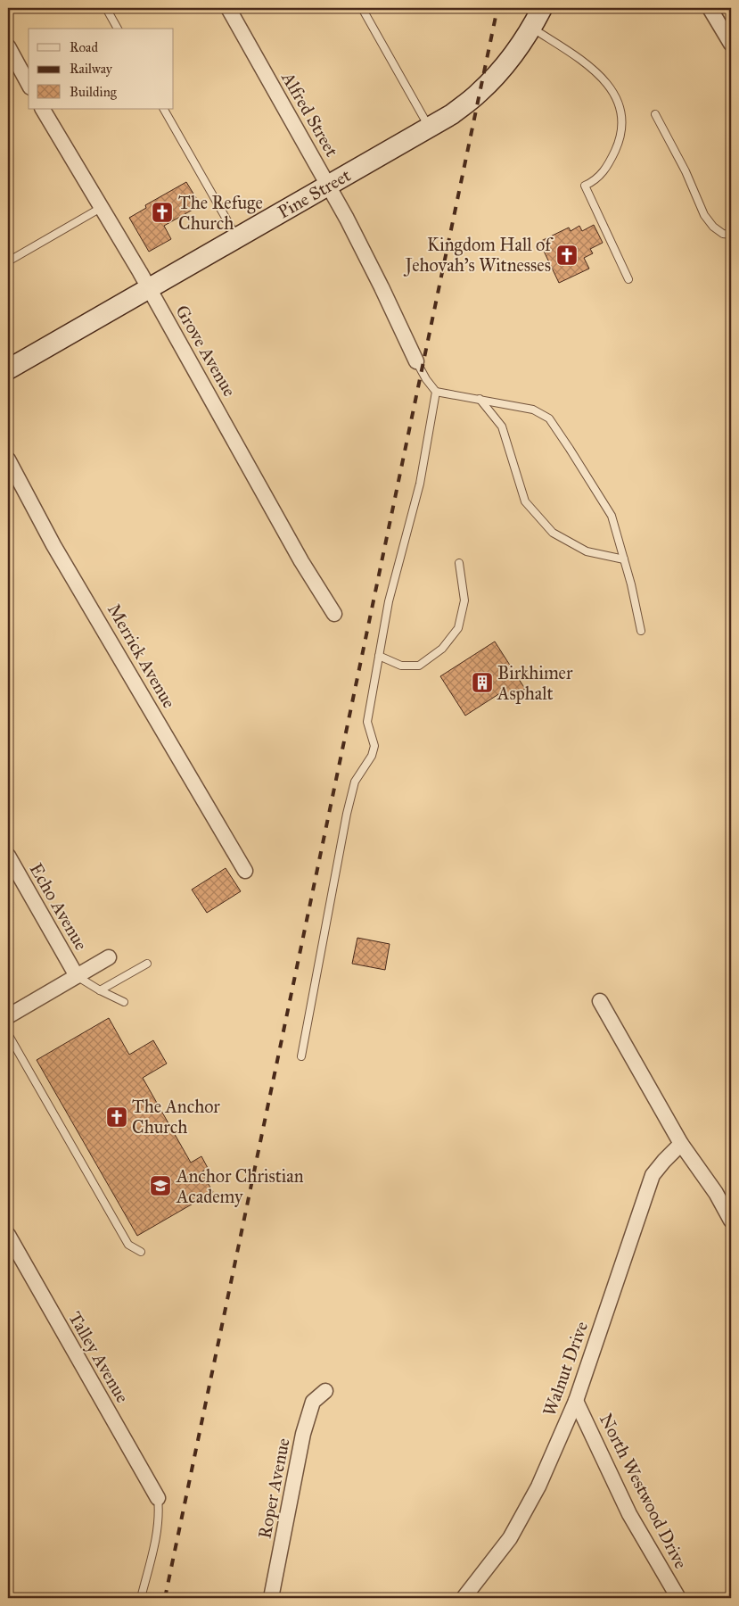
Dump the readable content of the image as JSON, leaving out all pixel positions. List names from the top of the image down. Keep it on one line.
{"streets":{"main road":["Pine Street"],"street":["Alfred Street","Grove Avenue","Merrick Avenue","Echo Avenue","Talley Avenue","Walnut Drive","Roper Avenue","North Westwood Drive"]},"crossings":[["Alfred Street","Pine Street"],["Pine Street","Grove Avenue"],["Walnut Drive","North Westwood Drive"]],"places":{"church":["The Refuge Church","Kingdom Hall of Jehovah's Witnesses","The Anchor Church"],"building":["Birkhimer Asphalt"],"school or university":["Anchor Christian Academy"]},"legend":["Road","Railway","Building"]}
